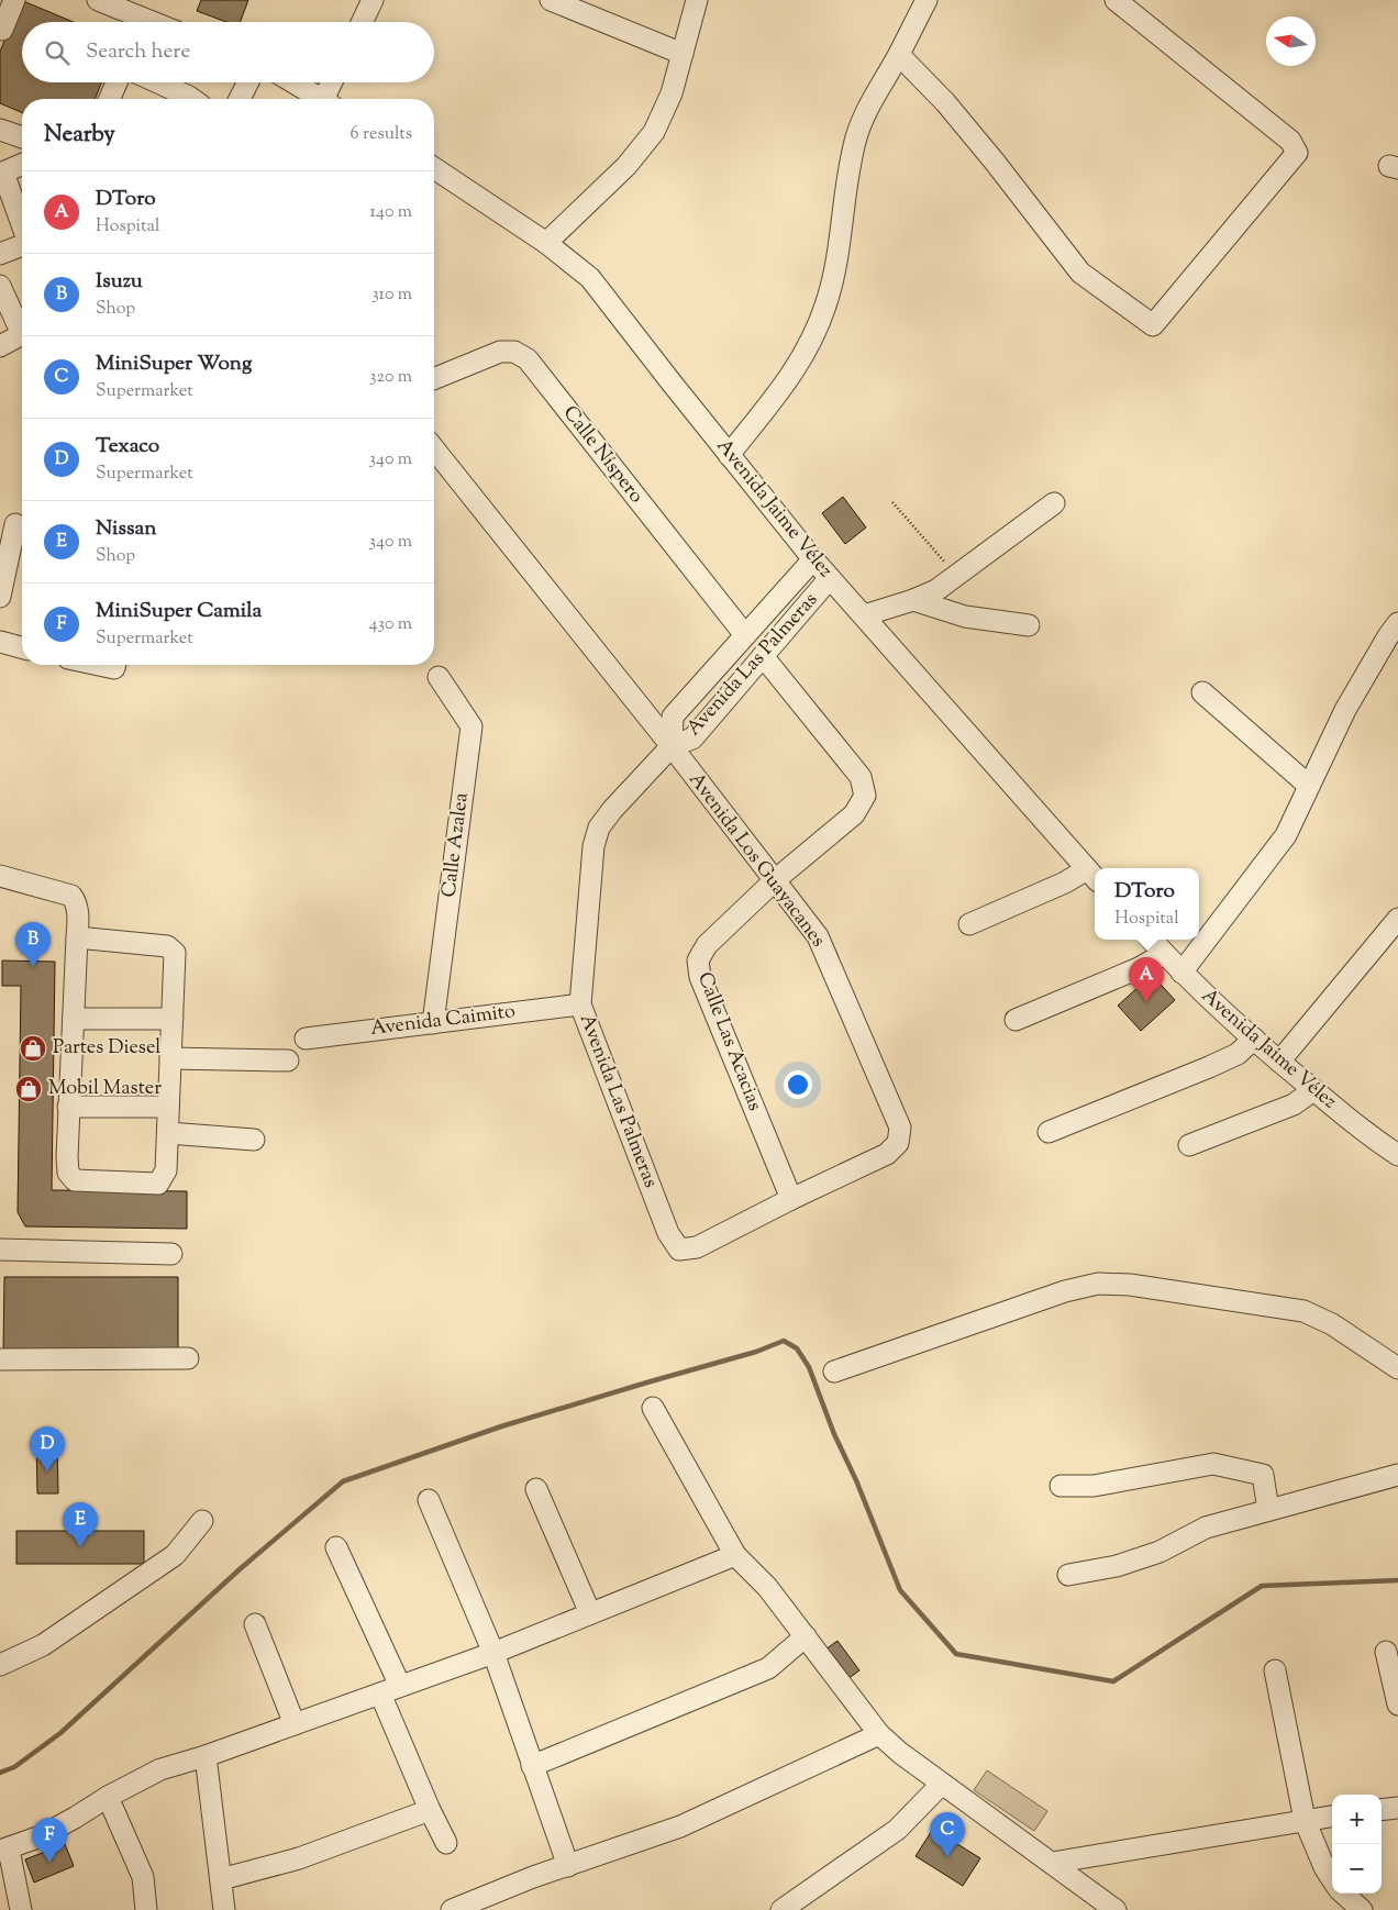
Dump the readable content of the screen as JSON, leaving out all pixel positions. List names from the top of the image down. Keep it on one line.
{"streets":{"street":["Calle Níspero","Avenida Jaime Vélez","Avenida Las Palmeras","Calle Azalea","Avenida Los Guayacanes","Avenida Caimito","Calle Las Acacias"]},"crossings":[["Calle Níspero","Avenida Las Palmeras"],["Avenida Jaime Vélez","Avenida Las Palmeras"],["Avenida Las Palmeras","Avenida Los Guayacanes"],["Avenida Las Palmeras","Avenida Caimito"],["Avenida Las Palmeras","Calle Las Acacias"],["Calle Azalea","Avenida Caimito"],["Avenida Los Guayacanes","Calle Las Acacias"]],"places":{"shop":["Partes Diesel","Mobil Master"]},"north":"left","page":{"search":"Search here","heading":["Nearby","6 results"],"list":[{"mark":"A","name":"DToro","note":"Hospital","value":"140 m"},{"mark":"B","name":"Isuzu","note":"Shop","value":"310 m"},{"mark":"C","name":"MiniSuper Wong","note":"Supermarket","value":"320 m"},{"mark":"D","name":"Texaco","note":"Supermarket","value":"340 m"},{"mark":"E","name":"Nissan","note":"Shop","value":"340 m"},{"mark":"F","name":"MiniSuper Camila","note":"Supermarket","value":"430 m"}],"popup":["DToro","Hospital"],"pins":["B","A","D","E","C","F"],"map_buttons":["+","−"]}}
